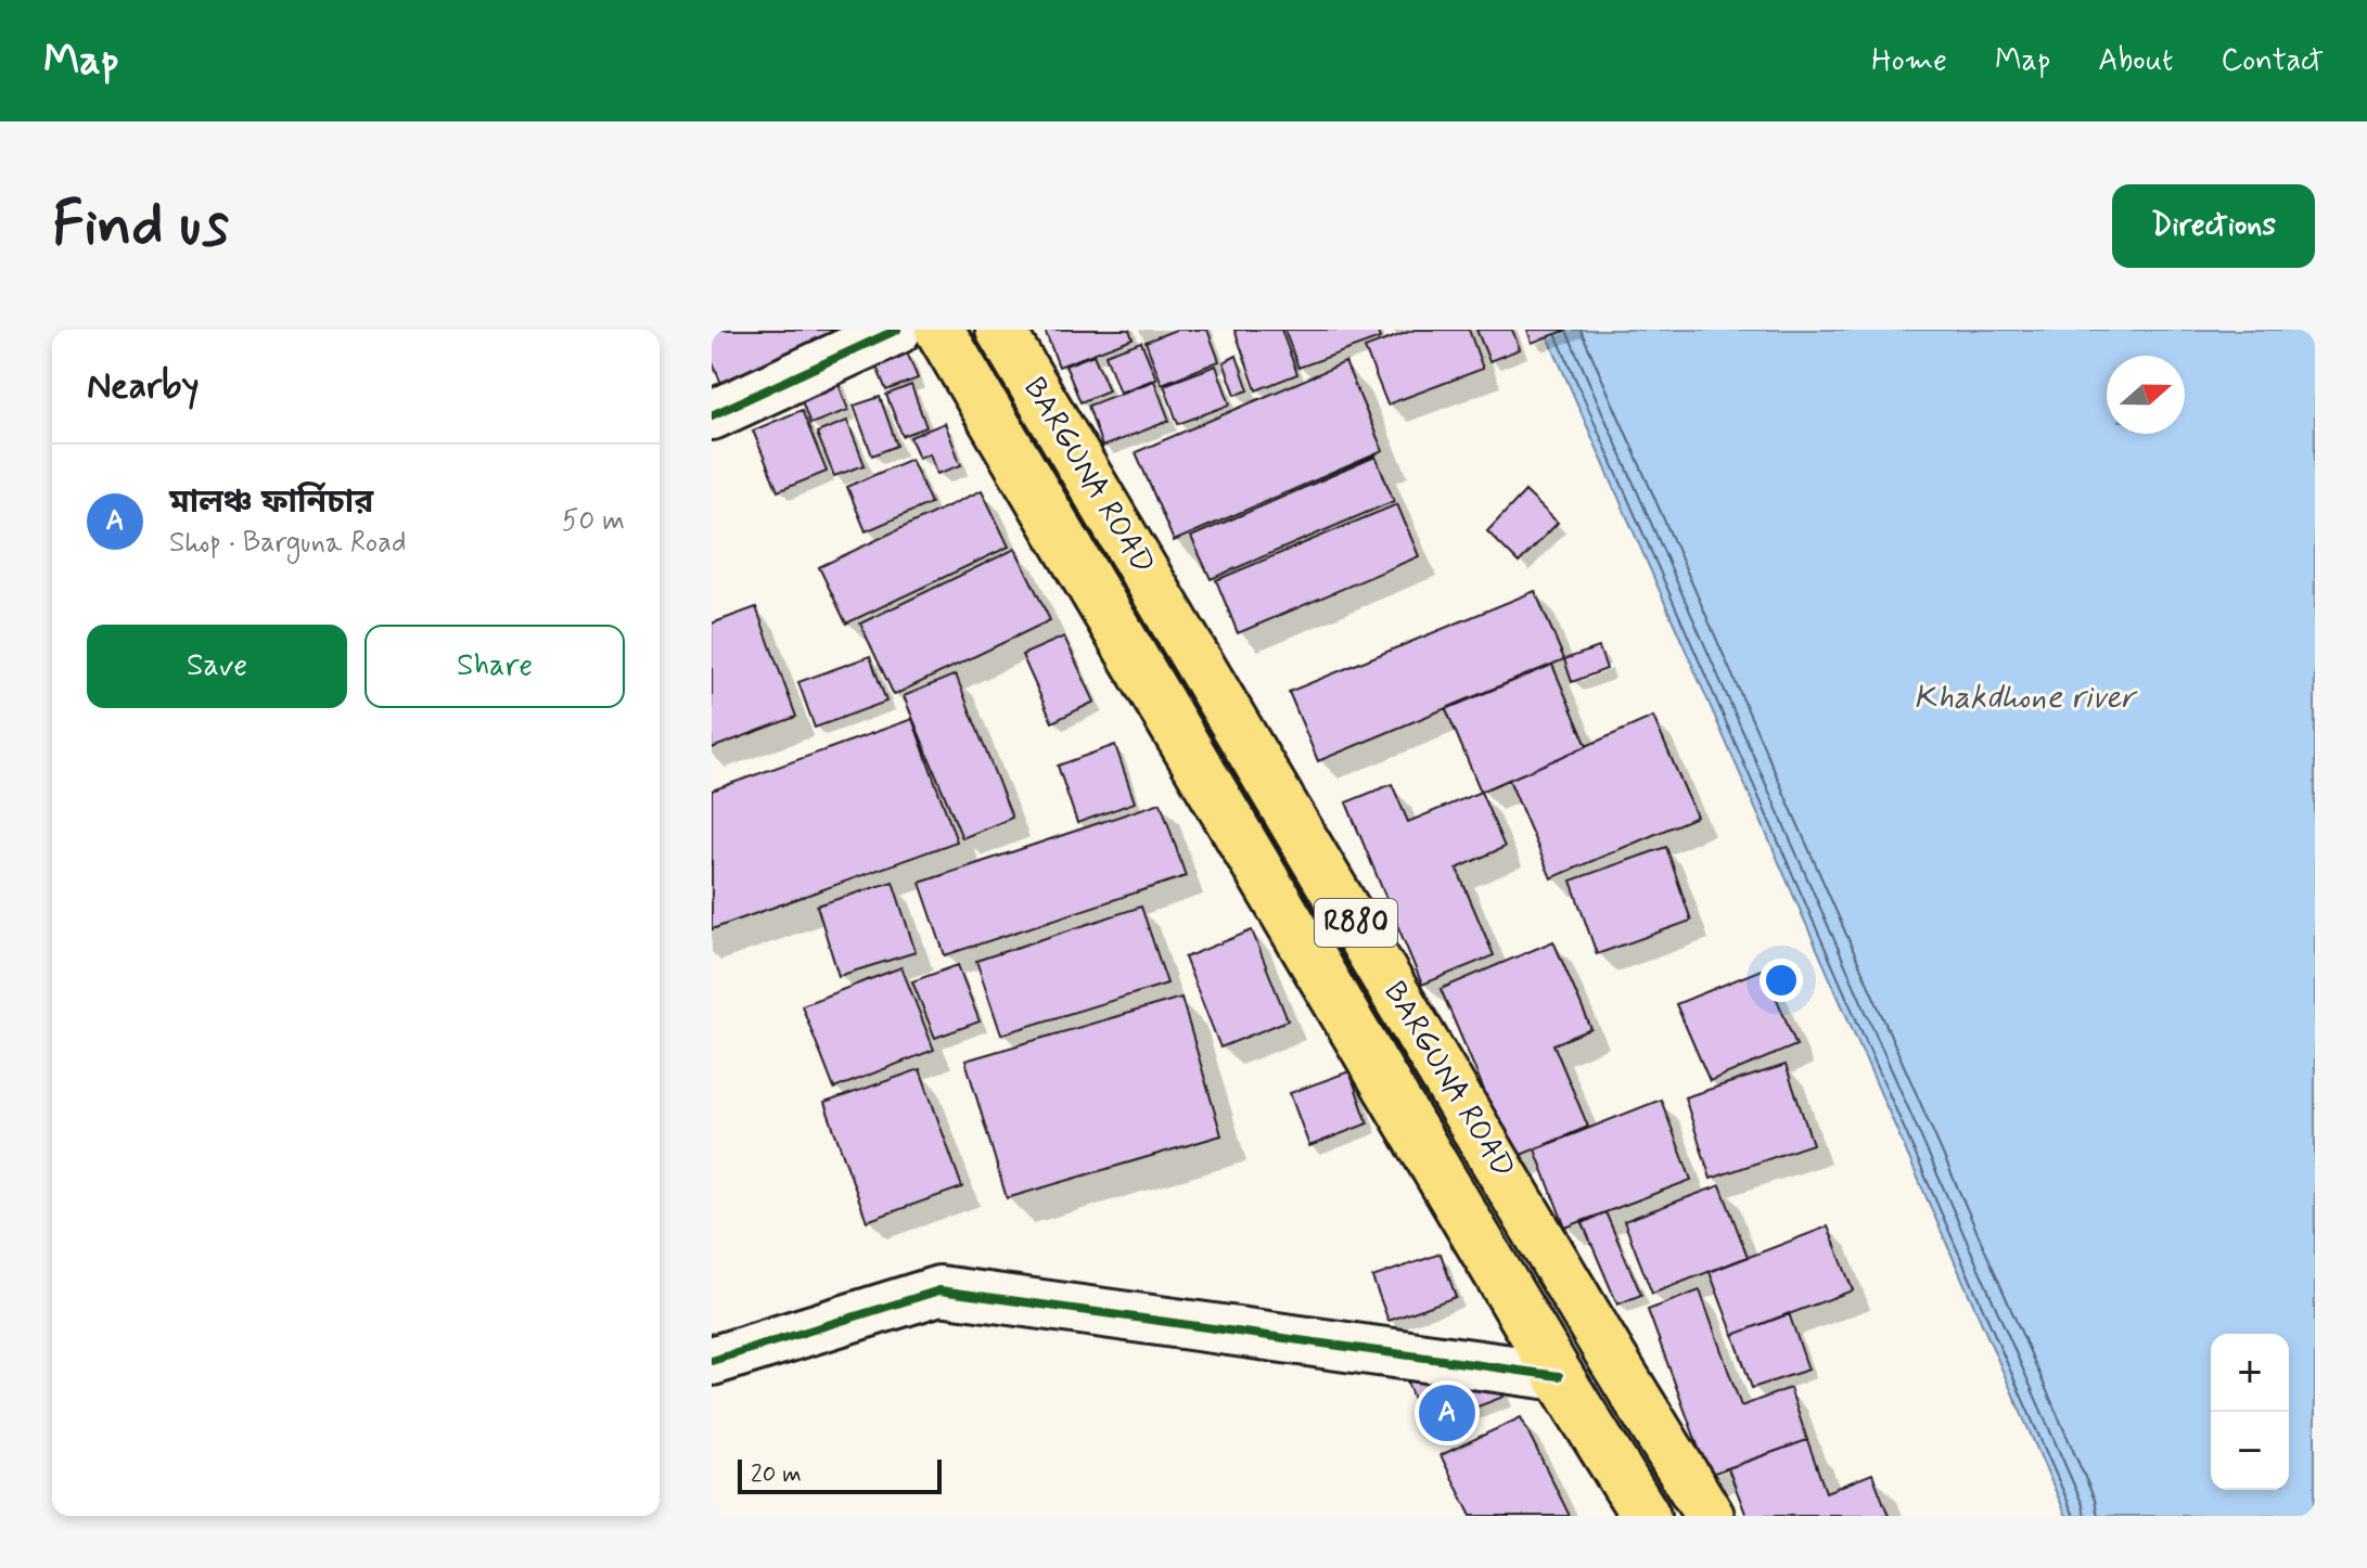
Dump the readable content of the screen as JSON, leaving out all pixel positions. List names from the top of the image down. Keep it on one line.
{"streets":{"main road":["BARGUNA ROAD","R880"]},"water":["Khakdhone river"],"scale_bar":"20 m","north":"right","page":{"header":"Map","nav":["Home","Map","About","Contact"],"buttons":["Directions",["Save","Share"]],"title":"Find us","heading":"Nearby","list":[{"mark":"A","name":"মালঞ্চ ফার্নিচার","note":"Shop · Barguna Road","value":"50 m"}],"map_buttons":["+","−"],"pins":"A","scale":"20 m"}}
